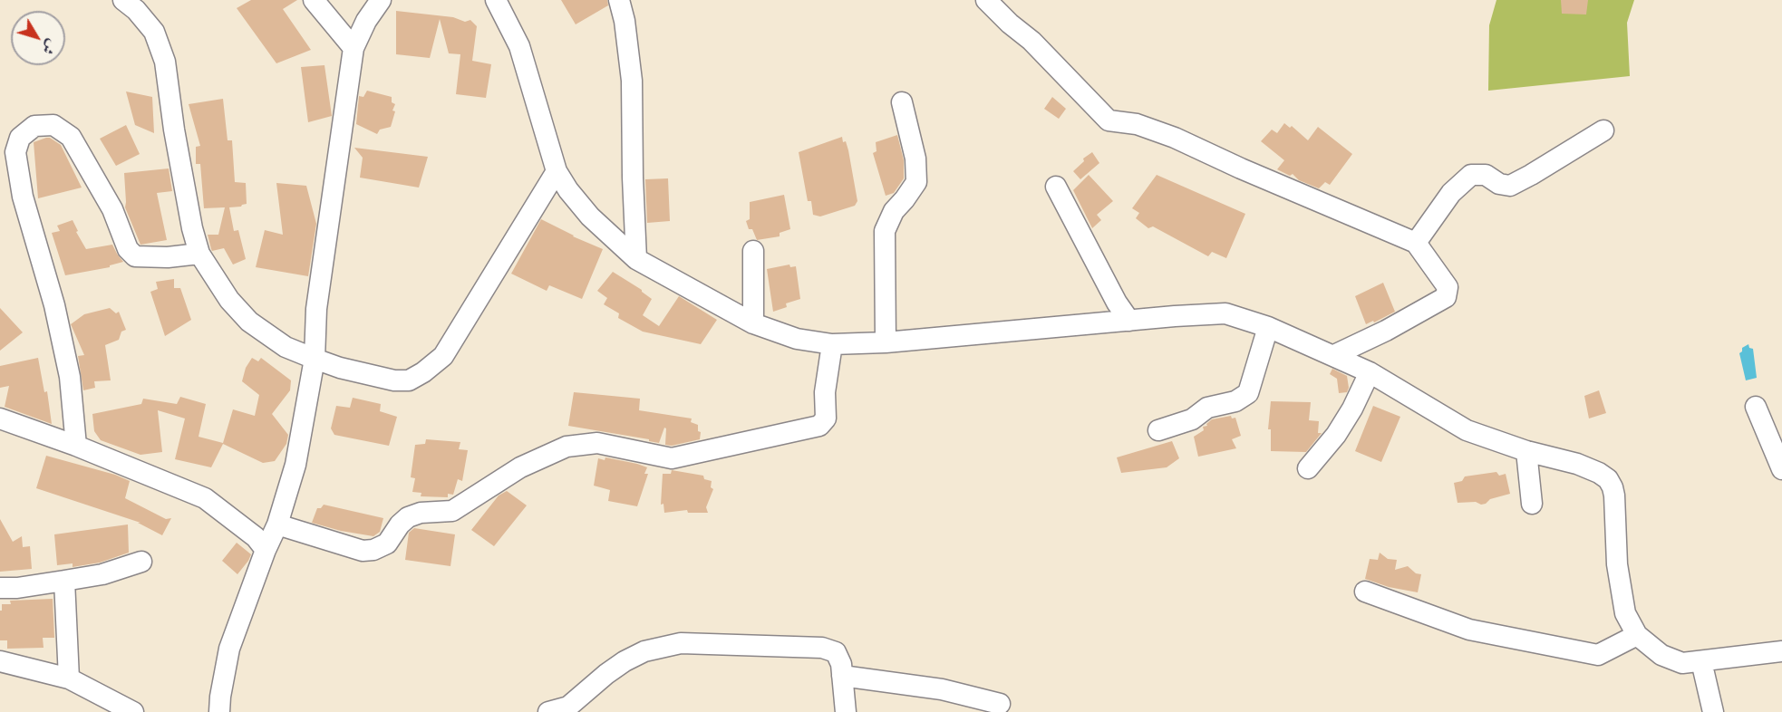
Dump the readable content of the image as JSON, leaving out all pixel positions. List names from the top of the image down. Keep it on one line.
{"north":"bottom right"}
